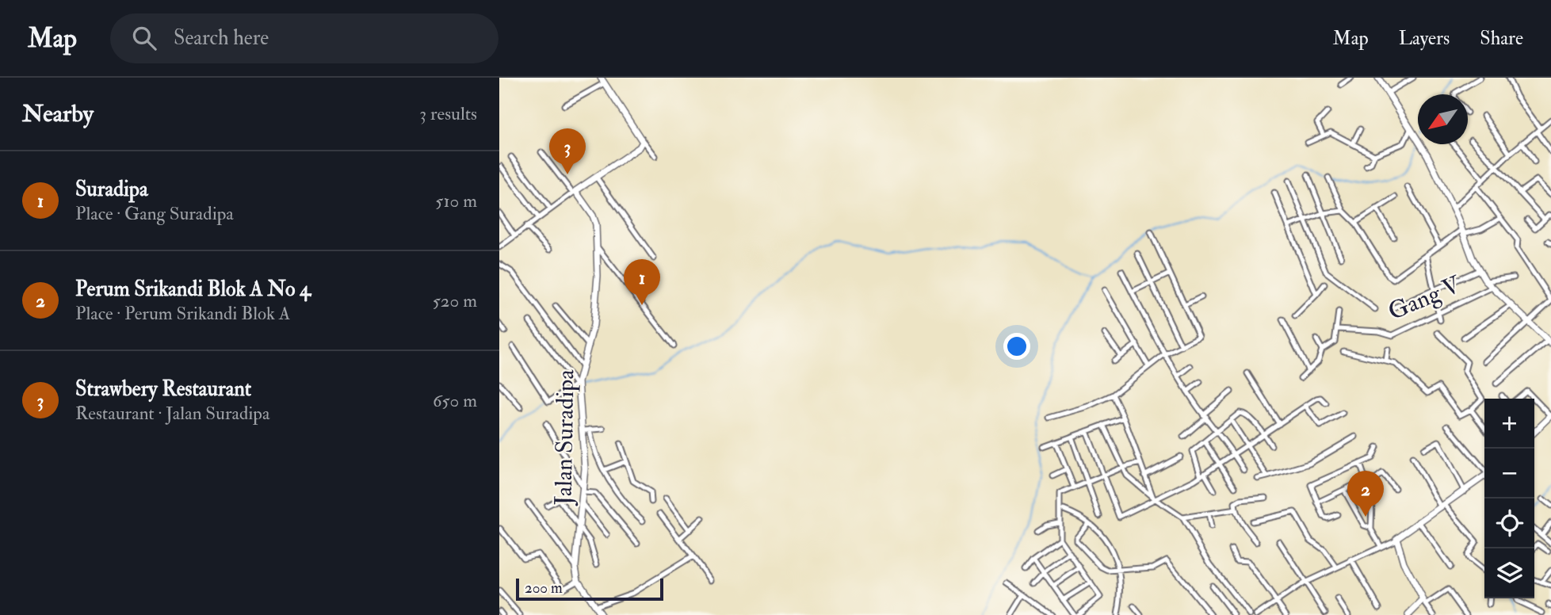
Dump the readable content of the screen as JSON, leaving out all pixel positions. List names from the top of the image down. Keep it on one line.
{"streets":{"street":["Gang V","Jalan Suradipa"]},"scale_bar":"200 m","north":"bottom left","page":{"header":"Map","search":"Search here","nav":["Map","Layers","Share"],"heading":["Nearby","3 results"],"pins":["3","1","2"],"list":[{"mark":"1","name":"Suradipa","note":"Place · Gang Suradipa","value":"510 m"},{"mark":"2","name":"Perum Srikandi Blok A No 4","note":"Place · Perum Srikandi Blok A","value":"520 m"},{"mark":"3","name":"Strawbery Restaurant","note":"Restaurant · Jalan Suradipa","value":"650 m"}],"map_buttons":["+","−"],"scale":"200 m"}}
